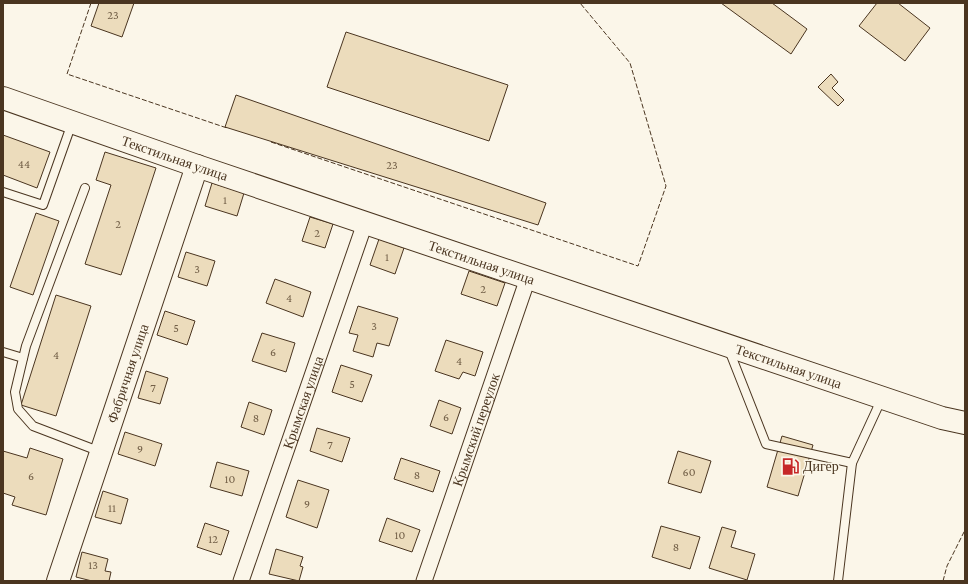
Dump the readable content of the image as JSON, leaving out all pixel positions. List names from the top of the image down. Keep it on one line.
{"streets":{"street":["Текстильная улица","Фабричная улица","Крымская улица","Крымский переулок"]},"crossings":[["Текстильная улица","Фабричная улица"],["Текстильная улица","Крымская улица"],["Текстильная улица","Крымский переулок"]],"places":{"fuel station":["Дигер"]},"house_numbers":["23","44","23","1","2","2","1","3","2","4","3","5","6","4","4","5","7","6","8","7","9","60","8","6","10","9","11","10","12","8","13"]}
